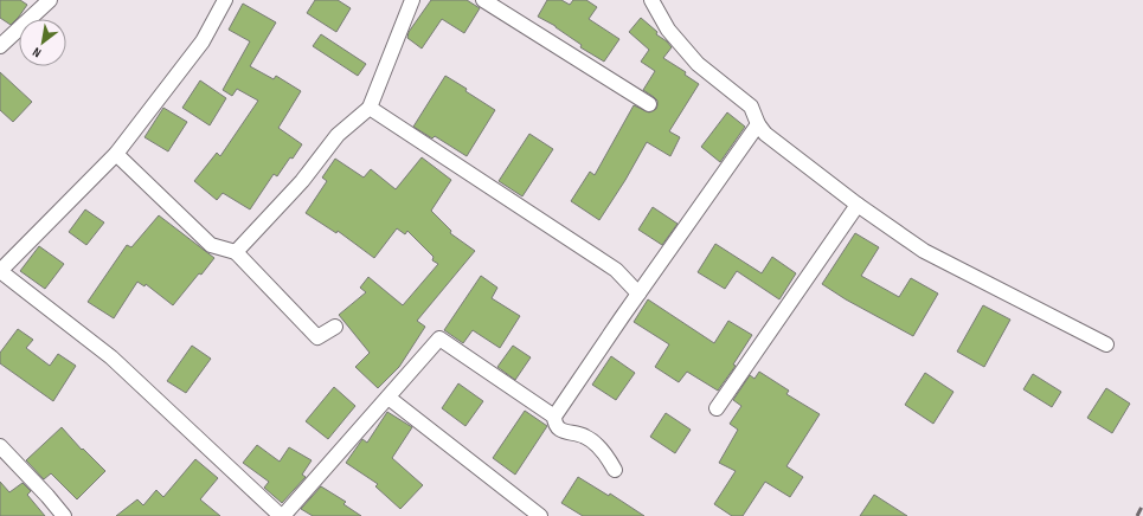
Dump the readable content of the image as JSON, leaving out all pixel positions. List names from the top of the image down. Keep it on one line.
{"north":"bottom left"}
